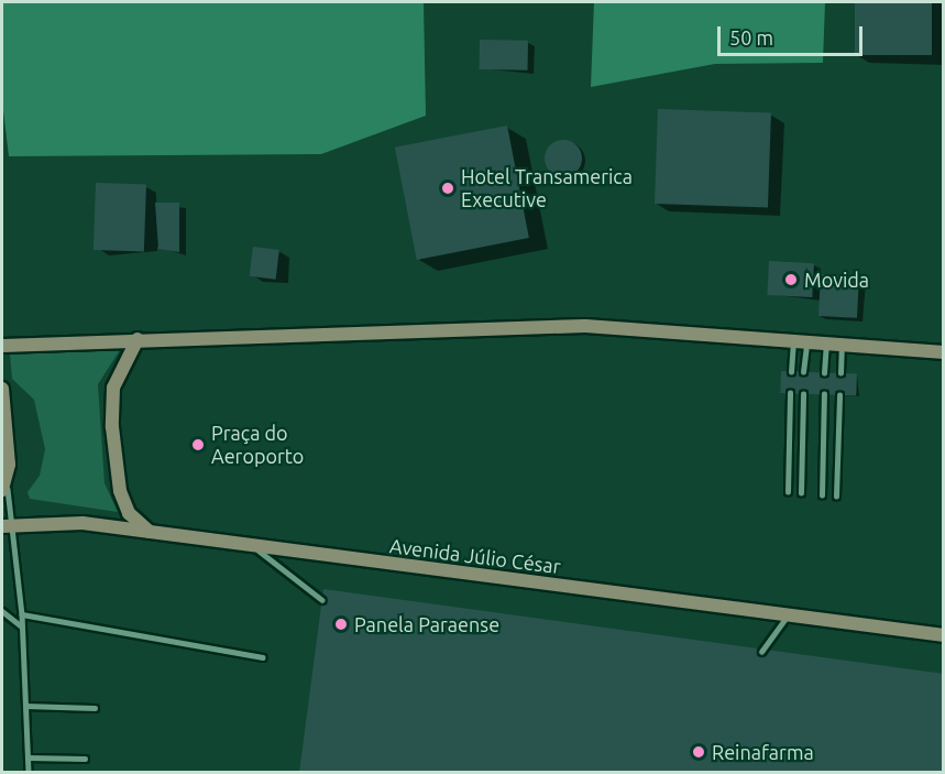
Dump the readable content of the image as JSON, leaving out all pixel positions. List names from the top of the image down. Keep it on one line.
{"streets":{"street":["Avenida Júlio César"]},"places":["Hotel Transamerica Executive","Movida","Praça do Aeroporto","Panela Paraense","Reinafarma"],"scale_bar":"50 m"}
